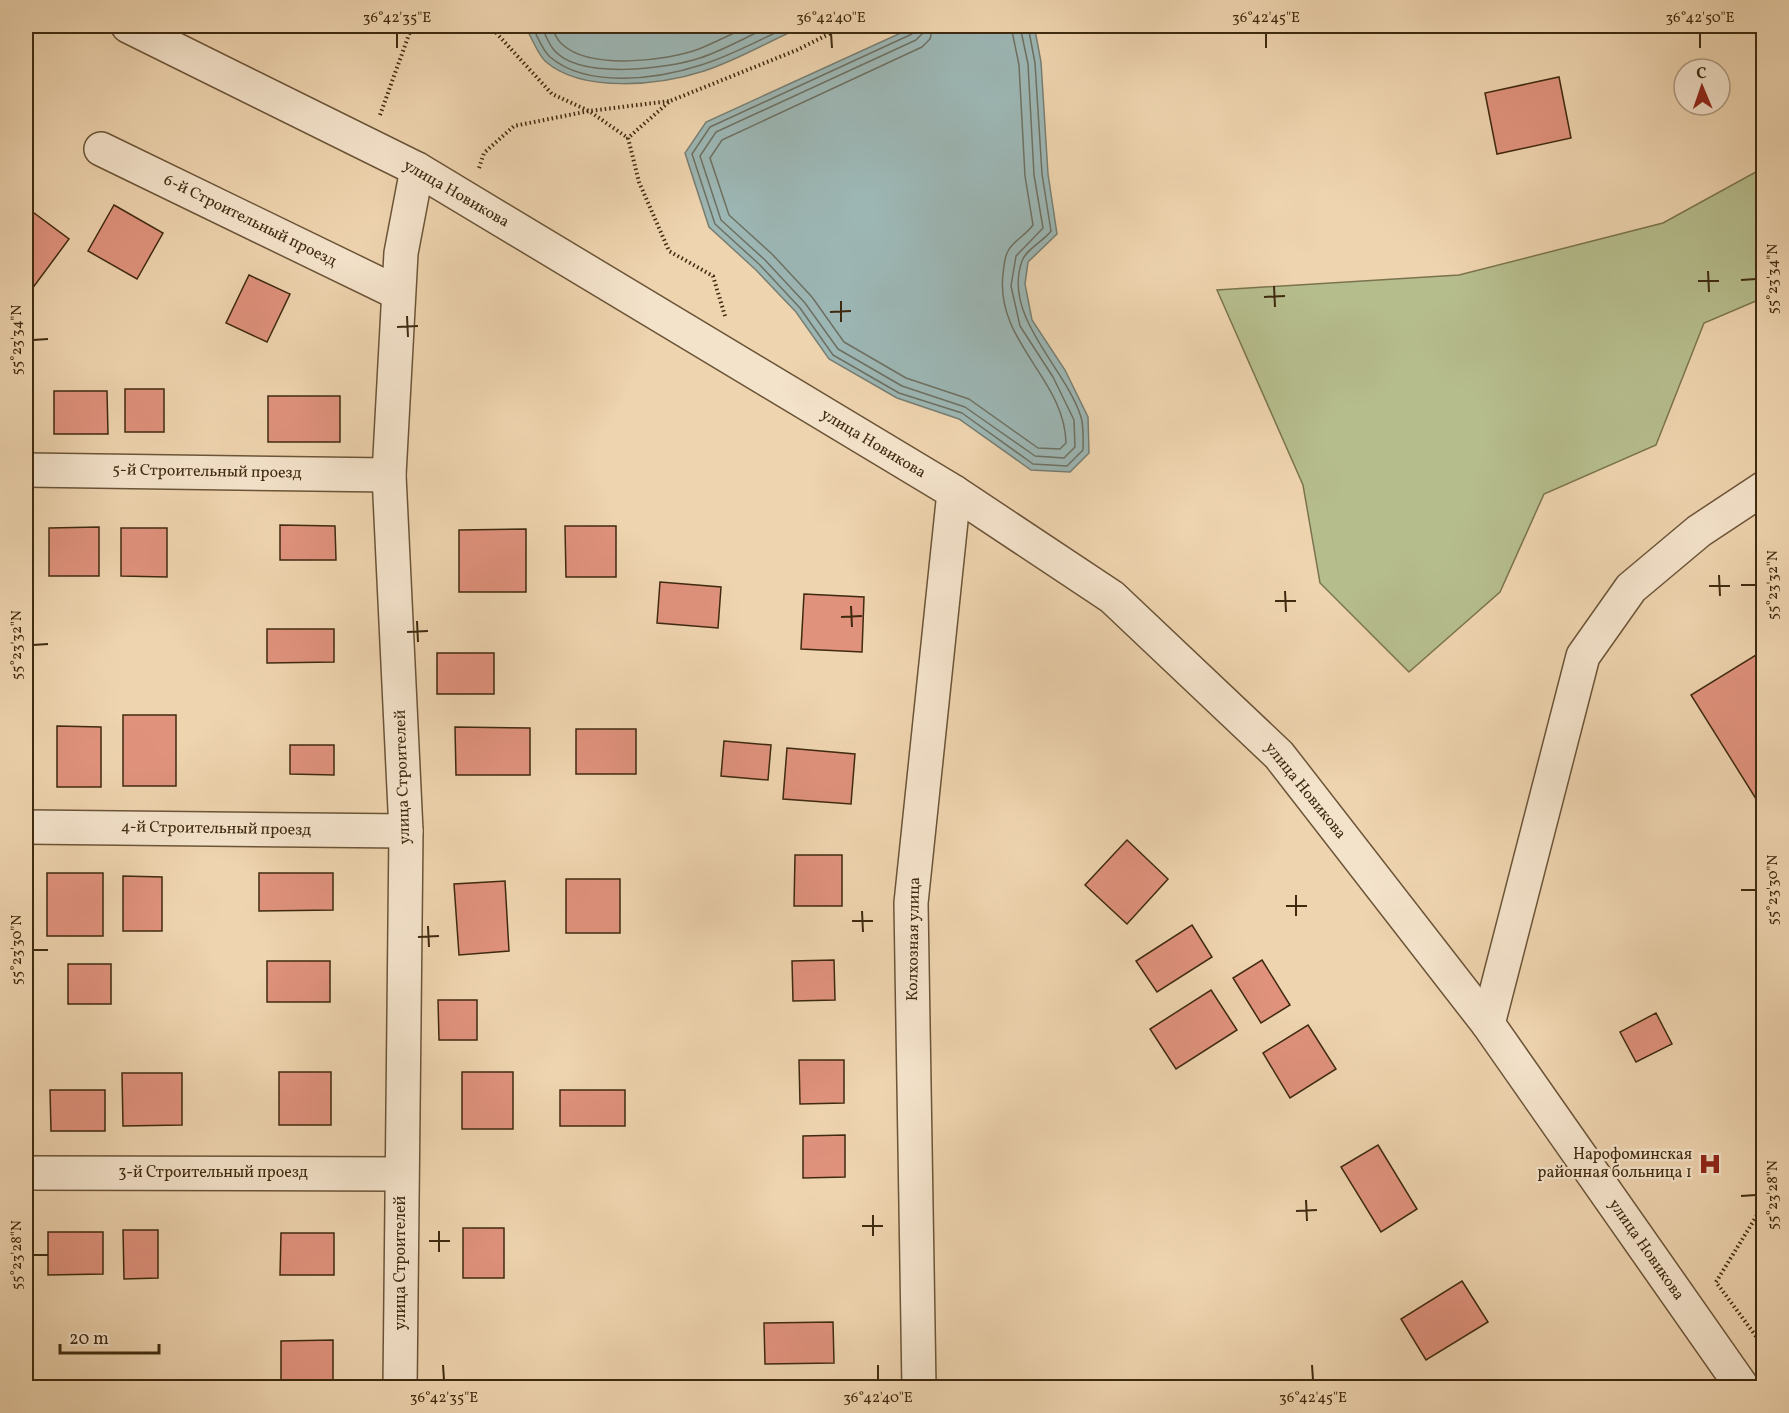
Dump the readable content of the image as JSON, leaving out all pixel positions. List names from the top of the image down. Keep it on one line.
{"streets":{"street":["улица Новикова","6-й Строительный проезд","5-й Строительный проезд","улица Строителей","4-й Строительный проезд","Колхозная улица","3-й Строительный проезд"]},"crossings":[["улица Новикова","улица Строителей"],["улица Новикова","Колхозная улица"],["6-й Строительный проезд","улица Строителей"],["5-й Строительный проезд","улица Строителей"],["улица Строителей","4-й Строительный проезд"],["улица Строителей","3-й Строительный проезд"]],"places":{"hospital":["Нарофоминская районная больница 1"]},"scale_bar":"20 m","north":"top","coordinates":["36°42'35\"E","36°42'40\"E","36°42'45\"E","36°42'50\"E","55°23'34\"N","55°23'32\"N","55°23'30\"N","55°23'28\"N"]}
